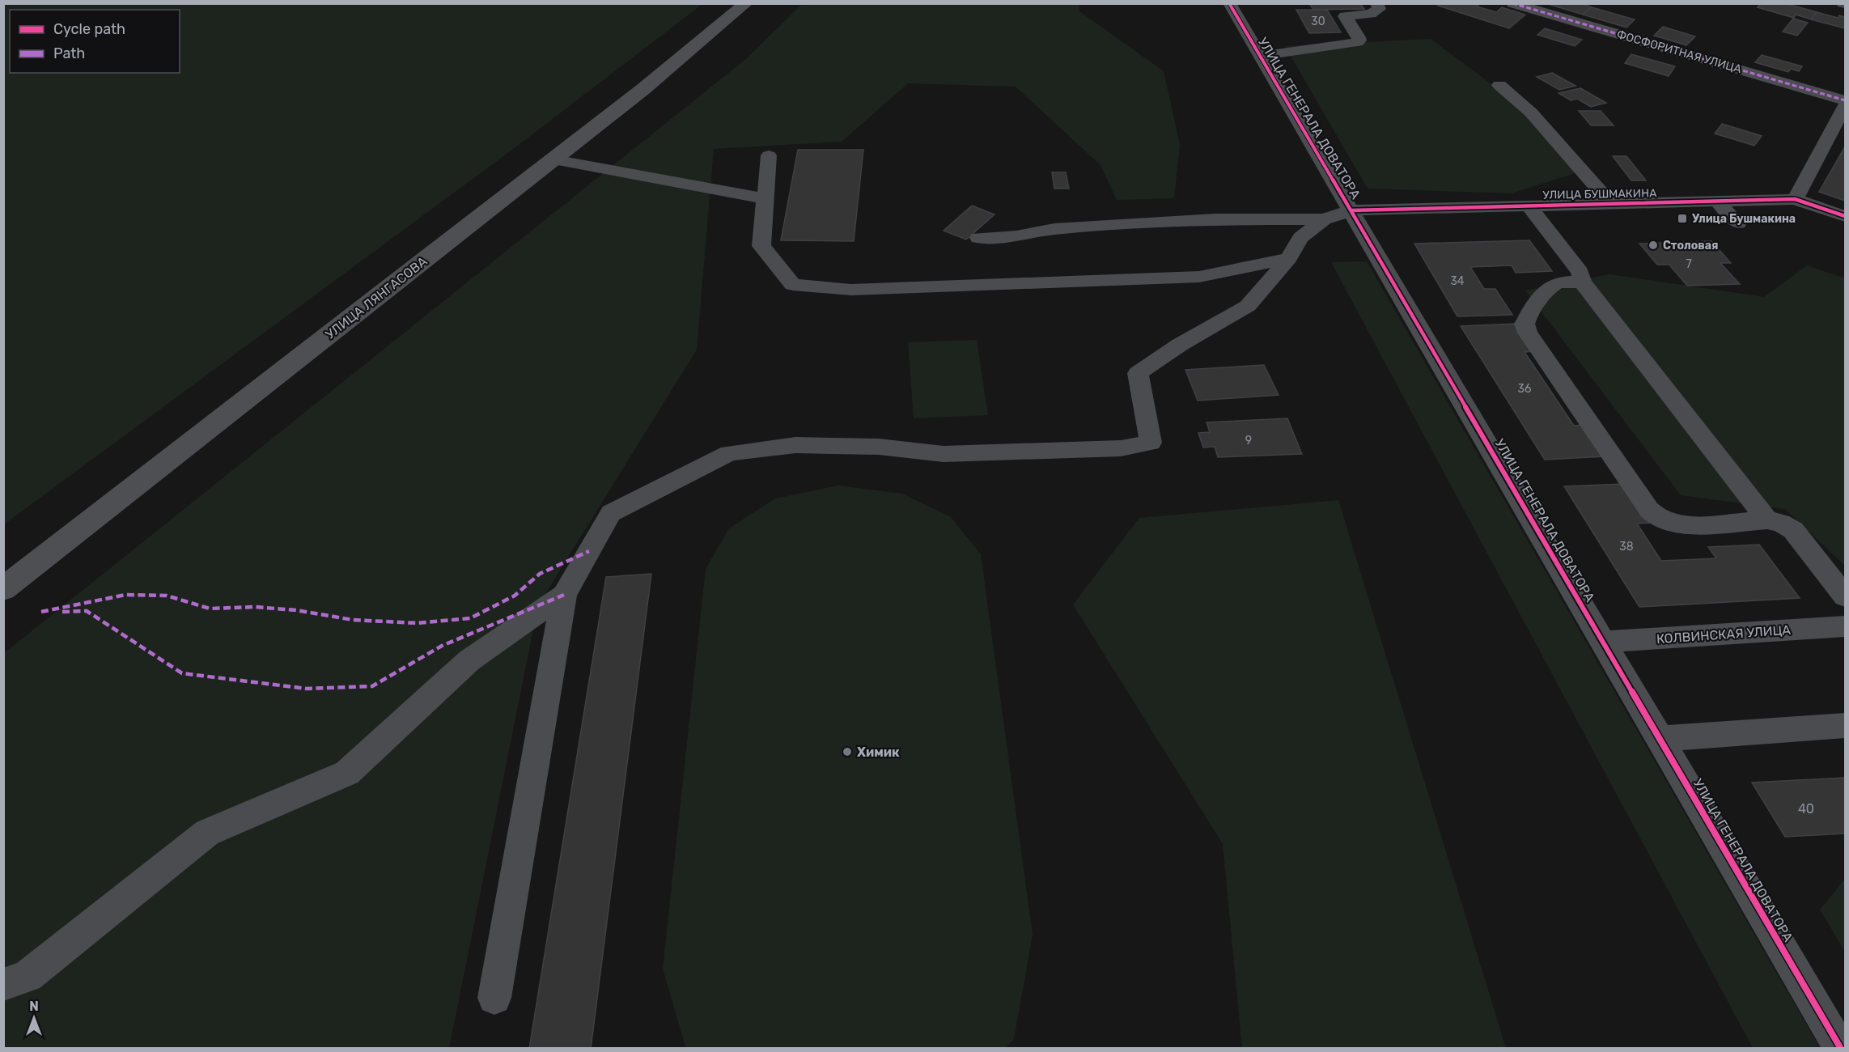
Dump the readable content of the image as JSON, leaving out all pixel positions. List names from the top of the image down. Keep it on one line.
{"streets":{"main road":["УЛИЦА ЛЯНГАСОВА"],"street":["ФОСФОРИТНАЯ УЛИЦА","УЛИЦА ГЕНЕРАЛА ДОВАТОРА","УЛИЦА БУШМАКИНА","КОЛВИНСКАЯ УЛИЦА"]},"crossings":[["УЛИЦА ГЕНЕРАЛА ДОВАТОРА","УЛИЦА БУШМАКИНА"],["УЛИЦА ГЕНЕРАЛА ДОВАТОРА","КОЛВИНСКАЯ УЛИЦА"]],"places":{"transit":["Улица Бушмакина"],"other":["Столовая","Химик"]},"house_numbers":["30","7","34","36","9","38","40"],"legend":["Cycle path","Path"],"north":"top"}
